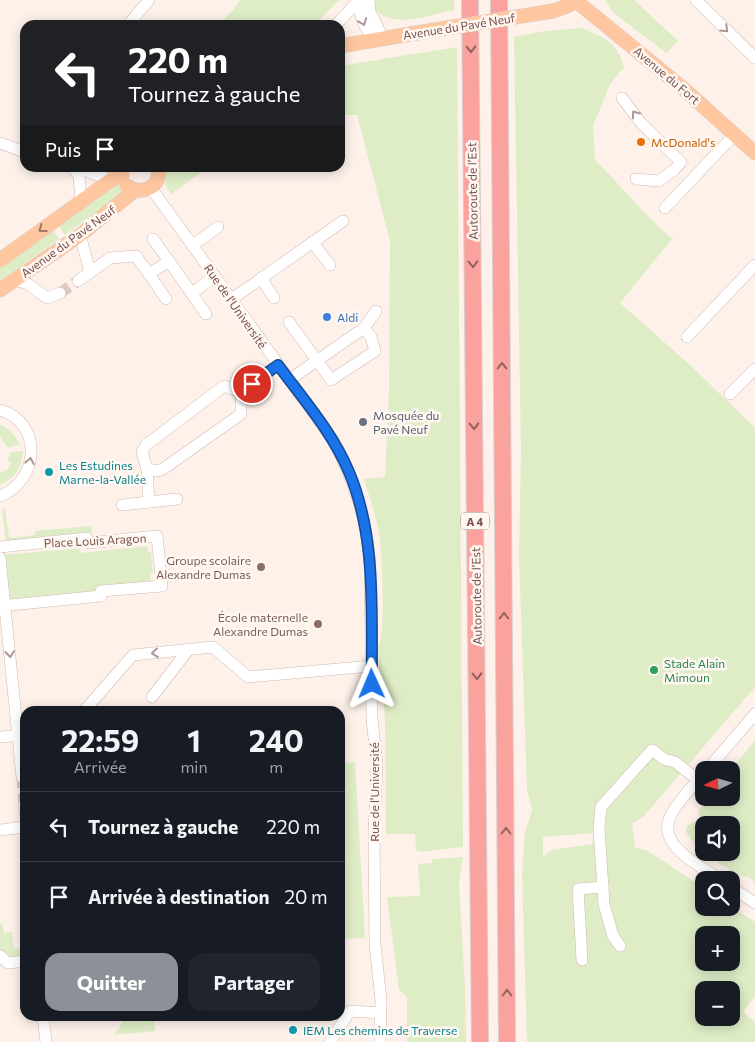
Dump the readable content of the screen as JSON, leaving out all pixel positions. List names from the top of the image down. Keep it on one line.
{"streets":{"highway":["Autoroute de l’Est","A 4"],"main road":["Avenue du Pavé Neuf","Avenue du Fort"],"street":["Rue de l'Université","Place Louis Aragon"]},"crossings":[["Avenue du Pavé Neuf","Avenue du Fort"],["Avenue du Pavé Neuf","Rue de l'Université"]],"places":["McDonald's","Aldi","Mosquée du Pavé Neuf","Les Estudines Marne-la-Vallée","Groupe scolaire Alexandre Dumas","École maternelle Alexandre Dumas","Stade Alain Mimoun","IEM Les chemins de Traverse"],"north":"left","page":{"turn":["220 m","Tournez à gauche"],"then":"Puis","eta":["22:59","Arrivée","1","min","240","m"],"map_buttons":["+","−"],"list":[{"name":"Tournez à gauche","value":"220 m"},{"name":"Arrivée à destination","value":"20 m"}],"buttons":["Quitter","Partager"]}}
